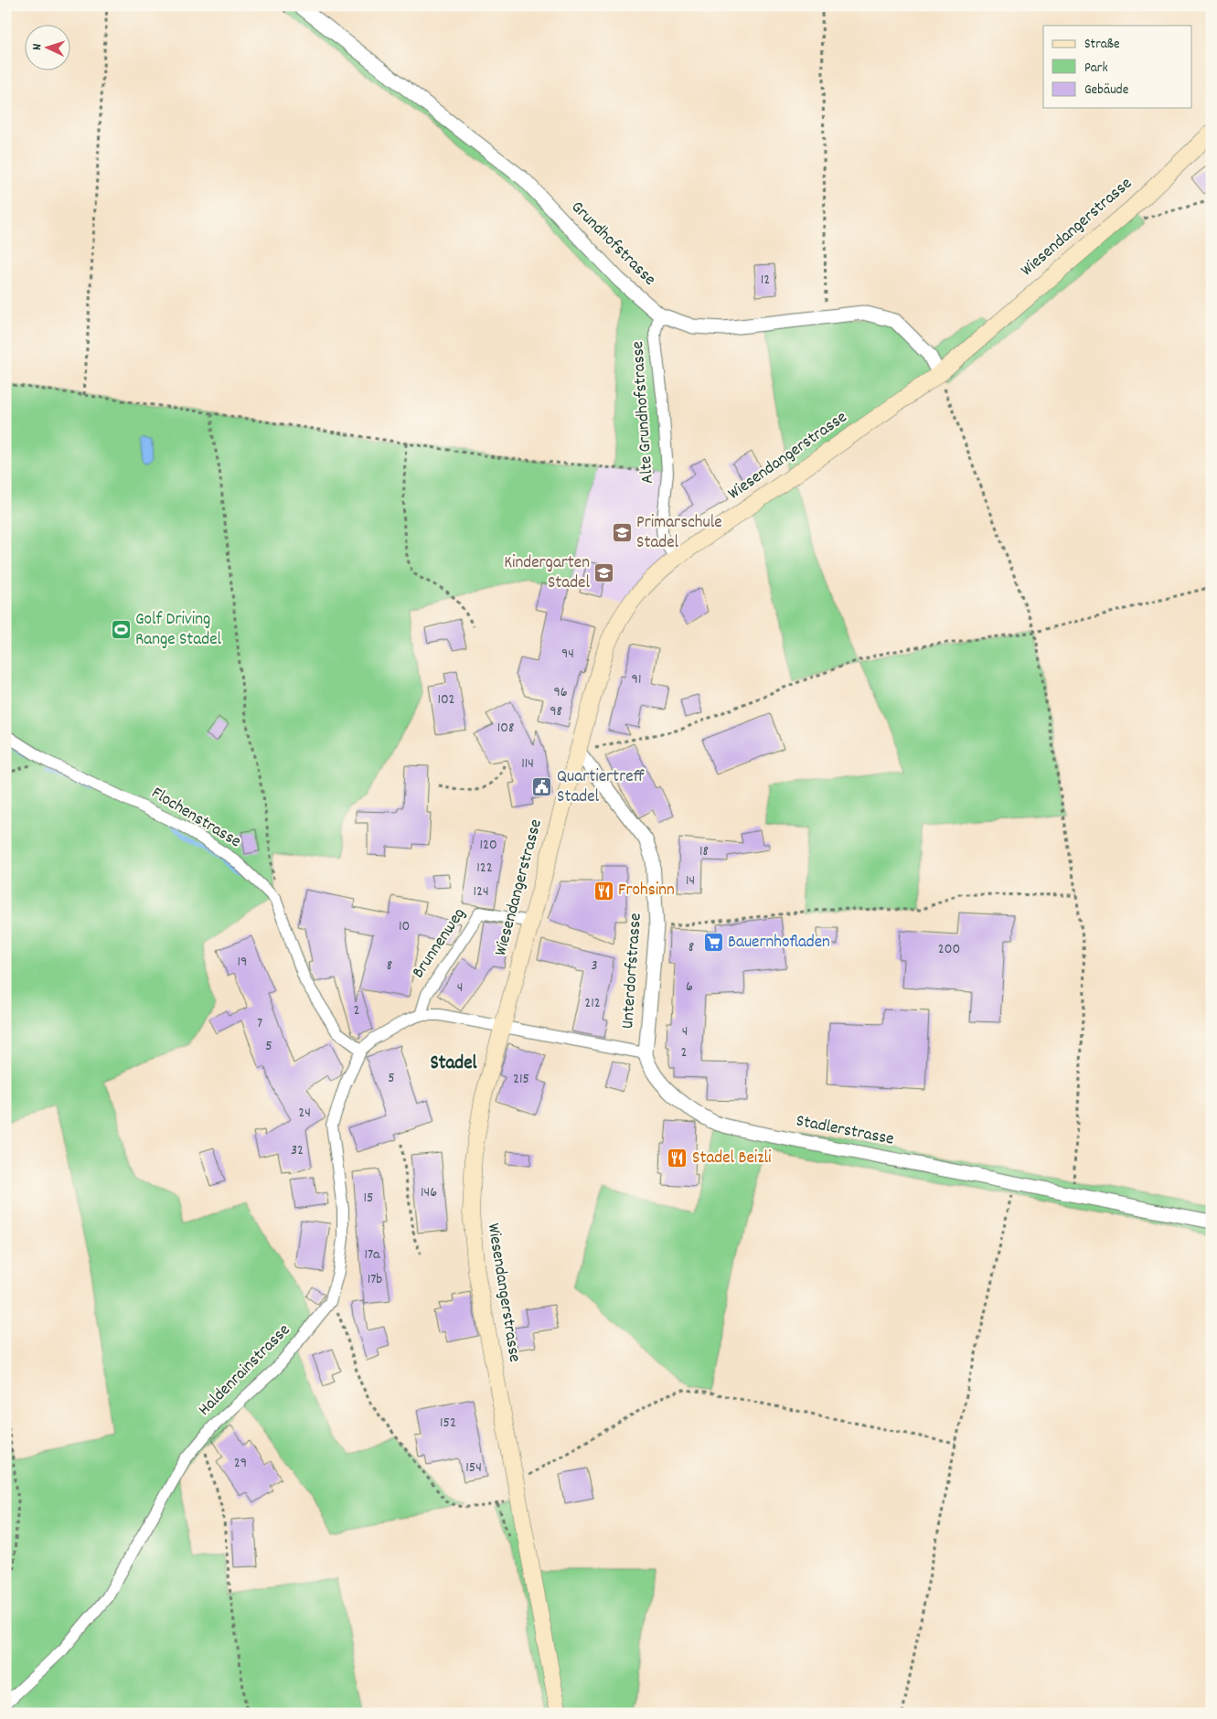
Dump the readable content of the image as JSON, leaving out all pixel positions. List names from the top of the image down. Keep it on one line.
{"streets":{"main road":["Wiesendangerstrasse"],"street":["Grundhofstrasse","Alte Grundhofstrasse","Flochenstrasse","Brunnenweg","Unterdorfstrasse","Stadlerstrasse","Haldenrainstrasse"]},"crossings":[["Wiesendangerstrasse","Grundhofstrasse"],["Wiesendangerstrasse","Alte Grundhofstrasse"],["Wiesendangerstrasse","Brunnenweg"],["Wiesendangerstrasse","Unterdorfstrasse"],["Wiesendangerstrasse","Haldenrainstrasse"],["Grundhofstrasse","Alte Grundhofstrasse"],["Flochenstrasse","Haldenrainstrasse"],["Brunnenweg","Haldenrainstrasse"],["Unterdorfstrasse","Stadlerstrasse"]],"districts":["Stadel"],"places":{"school or university":["Primarschule Stadel","Kindergarten Stadel"],"sports":["Golf Driving Range Stadel"],"public building":["Quartiertreff Stadel"],"restaurant":["Frohsinn","Stadel Beizli"],"supermarket":["Bauernhofladen"]},"house_numbers":["12","94","91","96","102","98","108","114","120","18","122","14","124","10","8","200","19","8","3","6","4","212","2","7","4","5","2","5","215","24","32","146","15","17a","17b","152","29","154"],"legend":["Straße","Park","Gebäude"],"north":"left"}
